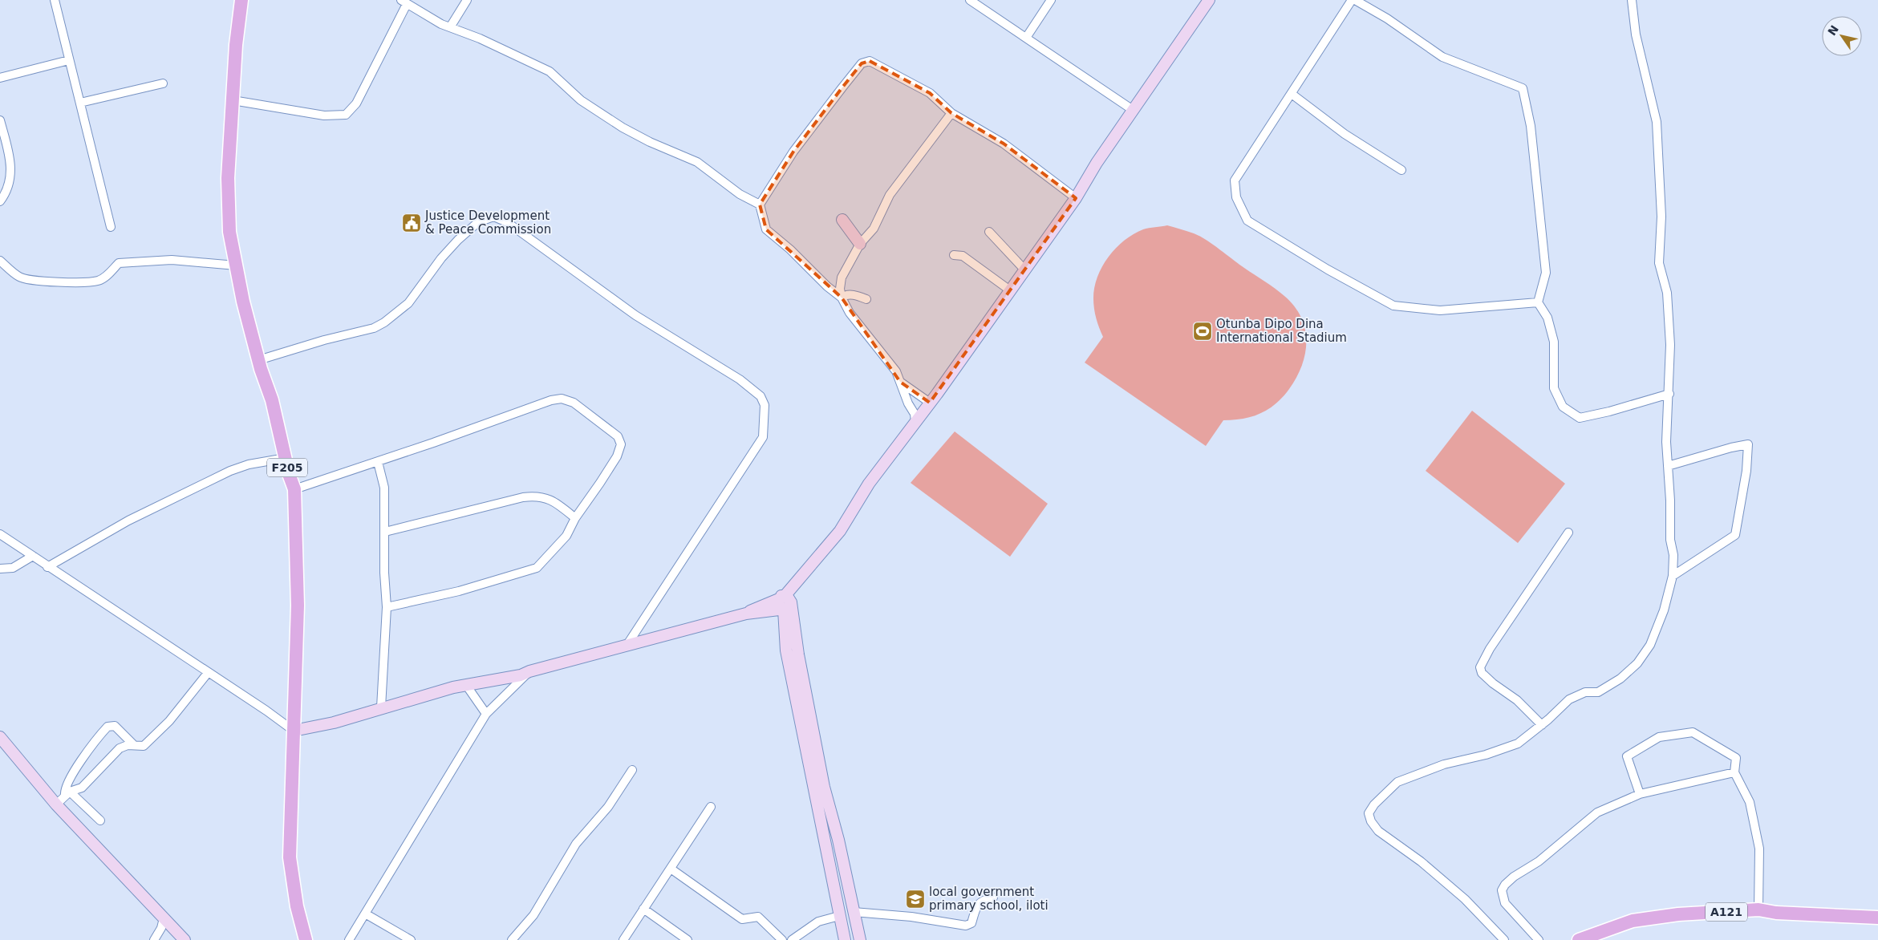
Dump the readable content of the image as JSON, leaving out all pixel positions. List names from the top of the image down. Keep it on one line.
{"streets":{"main road":["F205","A121"]},"places":{"public building":["Justice Development & Peace Commission"],"sports":["Otunba Dipo Dina International Stadium"],"school or university":["local government primary school, iloti"]},"north":"top left"}
